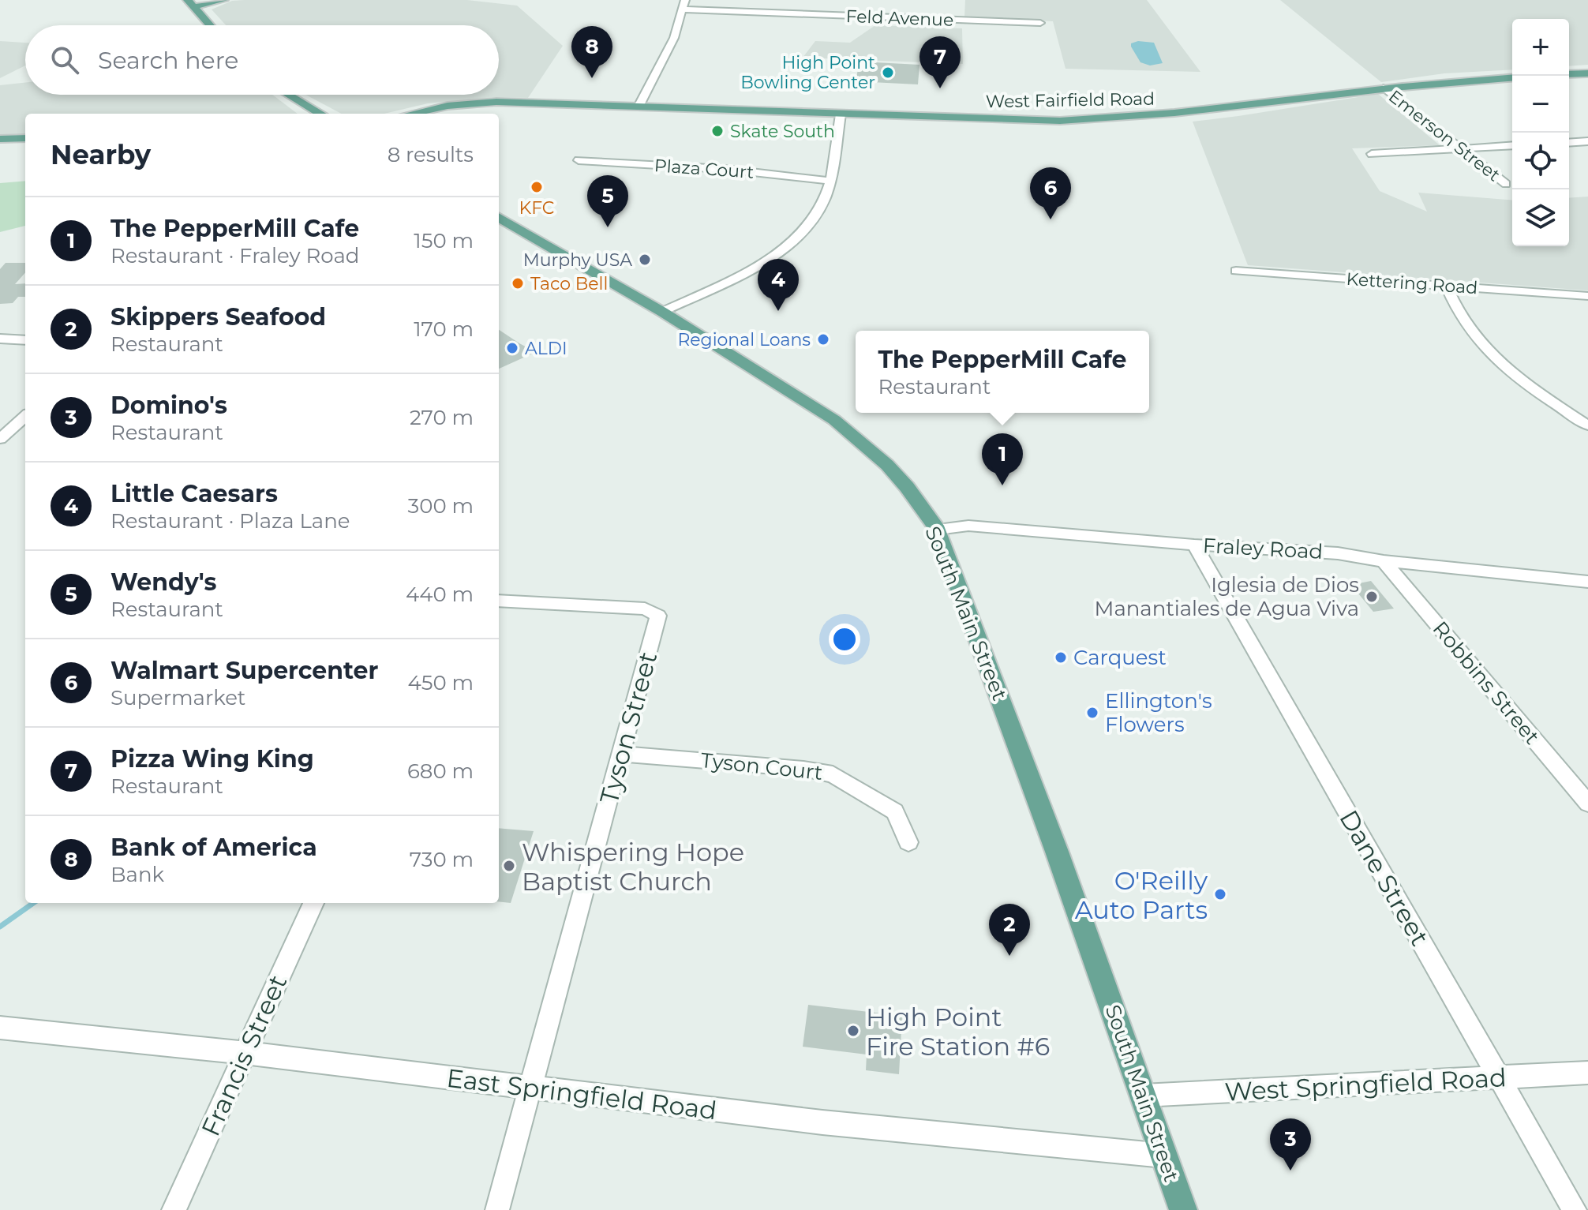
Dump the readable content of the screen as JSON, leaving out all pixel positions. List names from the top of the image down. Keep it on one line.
{"streets":{"main road":["West Fairfield Road","South Main Street"],"street":["Feld Avenue","Emerson Street","Plaza Court","Kettering Road","Fraley Road","Robbins Street","Tyson Street","Tyson Court","Dane Street","Francis Street","West Springfield Road","East Springfield Road"]},"crossings":[["West Fairfield Road","Emerson Street"],["Fraley Road","South Main Street"],["Fraley Road","Robbins Street"],["Fraley Road","Dane Street"],["South Main Street","West Springfield Road"],["South Main Street","East Springfield Road"],["Tyson Street","Tyson Court"],["Tyson Street","East Springfield Road"],["Dane Street","West Springfield Road"],["Francis Street","East Springfield Road"]],"places":["High Point Bowling Center","Skate South","KFC","Murphy USA","Taco Bell","Regional Loans","ALDI","Iglesia de Dios Manantiales de Agua Viva","Carquest","Ellington's Flowers","Whispering Hope Baptist Church","O'Reilly Auto Parts","High Point Fire Station #6"],"page":{"map_buttons":["+","−"],"search":"Search here","pins":["8","7","6","5","4","1","2","3"],"heading":["Nearby","8 results"],"list":[{"mark":"1","name":"The PepperMill Cafe","note":"Restaurant · Fraley Road","value":"150 m"},{"mark":"2","name":"Skippers Seafood","note":"Restaurant","value":"170 m"},{"mark":"3","name":"Domino's","note":"Restaurant","value":"270 m"},{"mark":"4","name":"Little Caesars","note":"Restaurant · Plaza Lane","value":"300 m"},{"mark":"5","name":"Wendy's","note":"Restaurant","value":"440 m"},{"mark":"6","name":"Walmart Supercenter","note":"Supermarket","value":"450 m"},{"mark":"7","name":"Pizza Wing King","note":"Restaurant","value":"680 m"},{"mark":"8","name":"Bank of America","note":"Bank","value":"730 m"}],"popup":["The PepperMill Cafe","Restaurant"]}}
